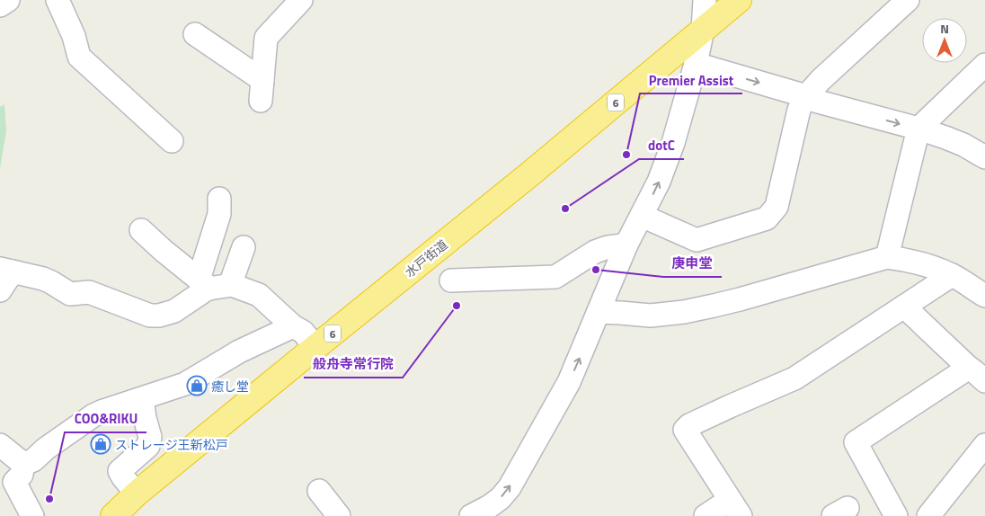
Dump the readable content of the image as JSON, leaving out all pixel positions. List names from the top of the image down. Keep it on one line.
{"streets":{"highway":["6","水戸街道"]},"places":{"other":["Premier Assist","dotC","庚申堂","般舟寺常行院","COO&RIKU"],"shop":["癒し堂","ストレージ王新松戸"]},"north":"top"}
